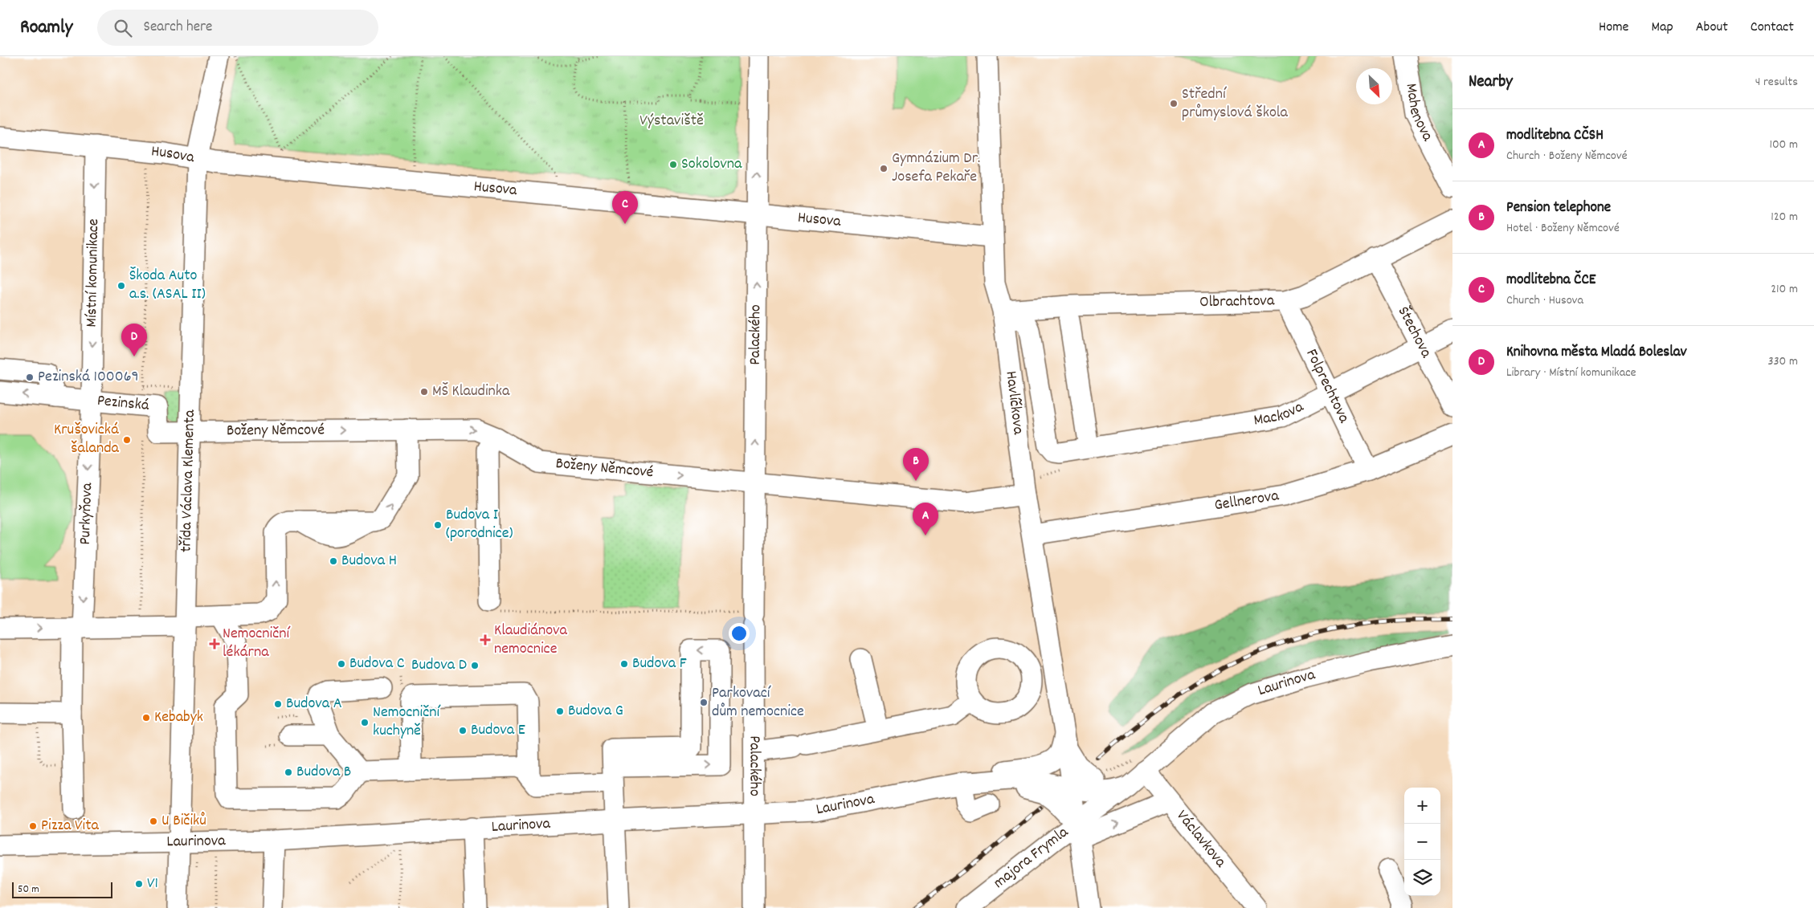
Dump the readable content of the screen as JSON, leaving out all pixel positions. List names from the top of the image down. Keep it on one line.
{"streets":{"street":["Mahenova","Husova","Místní komunikace","Olbrachtova","Štechova","Palackého","Folprechtova","Havlíčkova","Pezinská","Mackova","Boženy Němcové","třída Václava Klementa","Gellnerova","Purkyňova","Laurinova","Václavkova","majora Frymla"]},"crossings":[["Husova","Místní komunikace"],["Husova","Palackého"],["Husova","Havlíčkova"],["Husova","třída Václava Klementa"],["Místní komunikace","Pezinská"],["Místní komunikace","Purkyňova"],["Olbrachtova","Štechova"],["Olbrachtova","Folprechtova"],["Olbrachtova","Havlíčkova"],["Olbrachtova","Mackova"],["Štechova","Mackova"],["Palackého","Boženy Němcové"],["Palackého","Laurinova"],["Folprechtova","Mackova"],["Folprechtova","Gellnerova"],["Havlíčkova","Mackova"],["Havlíčkova","Boženy Němcové"],["Havlíčkova","Gellnerova"],["Havlíčkova","Laurinova"],["Havlíčkova","majora Frymla"],["Pezinská","Boženy Němcové"],["Pezinská","třída Václava Klementa"],["Pezinská","Purkyňova"],["Boženy Němcové","třída Václava Klementa"],["třída Václava Klementa","Laurinova"],["Laurinova","Václavkova"],["Laurinova","majora Frymla"]],"one_way":["Místní komunikace","Palackého","Boženy Němcové","Purkyňova"],"parks":["Výstaviště"],"places":{"other":["Střední průmyslová škola","Sokolovna","Gymnázium Dr. Josefa Pekaře","Škoda Auto a.s. (ASAL II)","Pezinská 100069","MŠ Klaudinka","Krušovická šalanda","Budova I (porodnice)","Budova H","Budova C","Budova F","Budova D","Parkovací dům nemocnice","Budova A","Budova G","Kebabyk","Nemocniční kuchyně","Budova E","Budova B","U Bičiků","Pizza Vita","V1"],"health":["Klaudiánova nemocnice","Nemocniční lékárna"]},"scale_bar":"50 m","north":"bottom right","page":{"header":"Roamly","search":"Search here","nav":["Home","Map","About","Contact"],"heading":["Nearby","4 results"],"list":[{"mark":"A","name":"modlitebna CČSH","note":"Church · Boženy Němcové","value":"100 m"},{"mark":"B","name":"Pension telephone","note":"Hotel · Boženy Němcové","value":"120 m"},{"mark":"C","name":"modlitebna ČCE","note":"Church · Husova","value":"210 m"},{"mark":"D","name":"Knihovna města Mladá Boleslav","note":"Library · Místní komunikace","value":"330 m"}],"pins":["C","D","B","A"],"map_buttons":["+","−"],"scale":"50 m"}}
